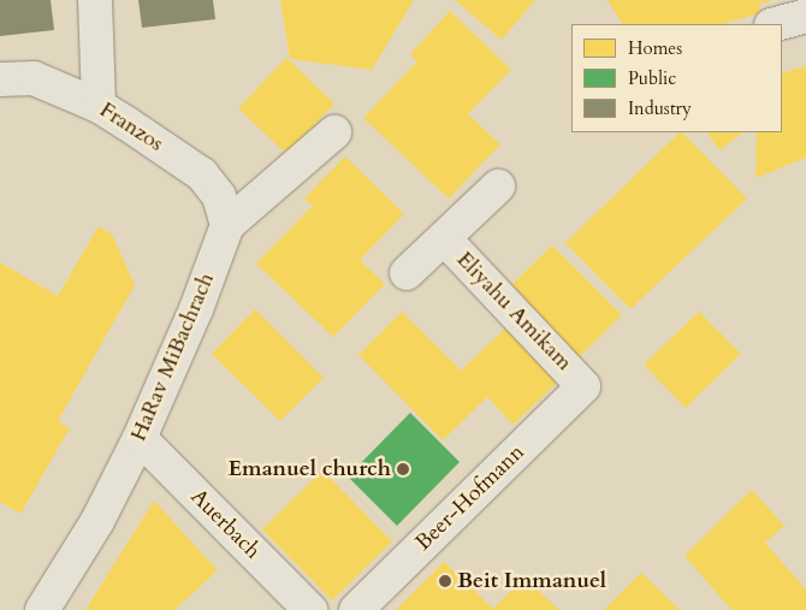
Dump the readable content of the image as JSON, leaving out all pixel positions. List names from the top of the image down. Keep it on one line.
{"streets":{"street":["Franzos","Eliyahu Amikam","HaRav MiBachrach","Beer-Hofmann","Auerbach"]},"crossings":[["Franzos","HaRav MiBachrach"],["Eliyahu Amikam","Beer-Hofmann"],["HaRav MiBachrach","Auerbach"]],"places":["Emanuel church","Beit Immanuel"],"legend":["Homes","Public","Industry"]}
